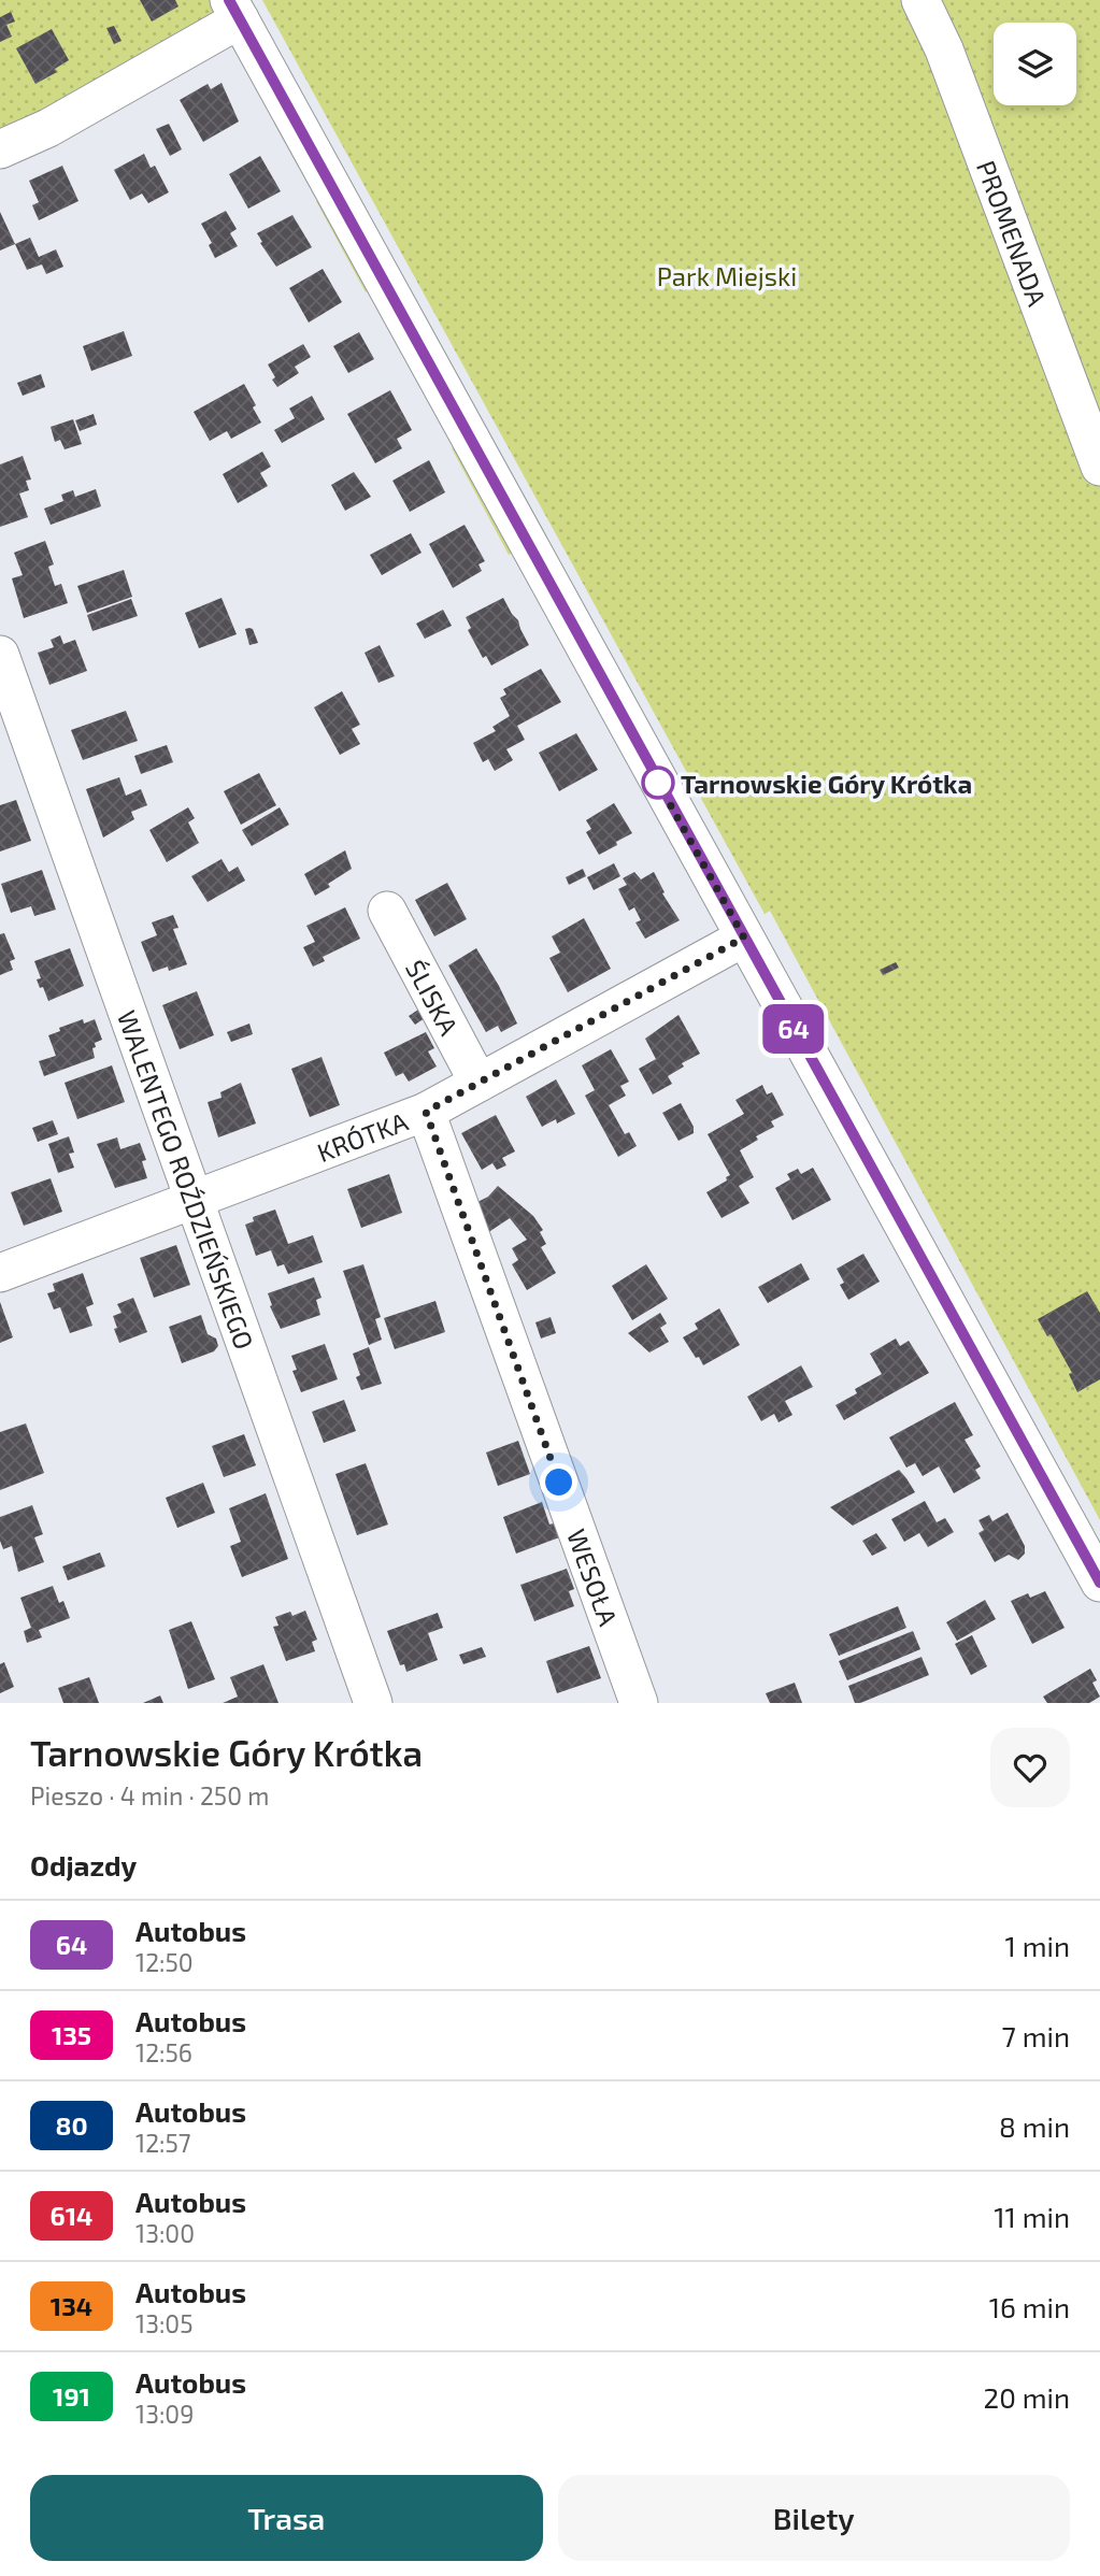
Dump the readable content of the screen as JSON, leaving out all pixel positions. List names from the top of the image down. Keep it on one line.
{"streets":{"street":["PROMENADA","ŚLISKA","KRÓTKA","WALENTEGO ROŹDZIEŃSKIEGO","WESOŁA"]},"crossings":[["ŚLISKA","KRÓTKA"],["KRÓTKA","WALENTEGO ROŹDZIEŃSKIEGO"],["KRÓTKA","WESOŁA"]],"parks":["Park Miejski"],"places":["Tarnowskie Góry Krótka"],"lines":["bus line 64"],"page":{"on_map":"64","heading":[["Tarnowskie Góry Krótka","Pieszo · 4 min · 250 m"],"Odjazdy"],"list":[{"mark":"64","name":"Autobus","note":"12:50","value":"1 min"},{"mark":"135","name":"Autobus","note":"12:56","value":"7 min"},{"mark":"80","name":"Autobus","note":"12:57","value":"8 min"},{"mark":"614","name":"Autobus","note":"13:00","value":"11 min"},{"mark":"134","name":"Autobus","note":"13:05","value":"16 min"},{"mark":"191","name":"Autobus","note":"13:09","value":"20 min"}],"buttons":["Trasa","Bilety"]}}
